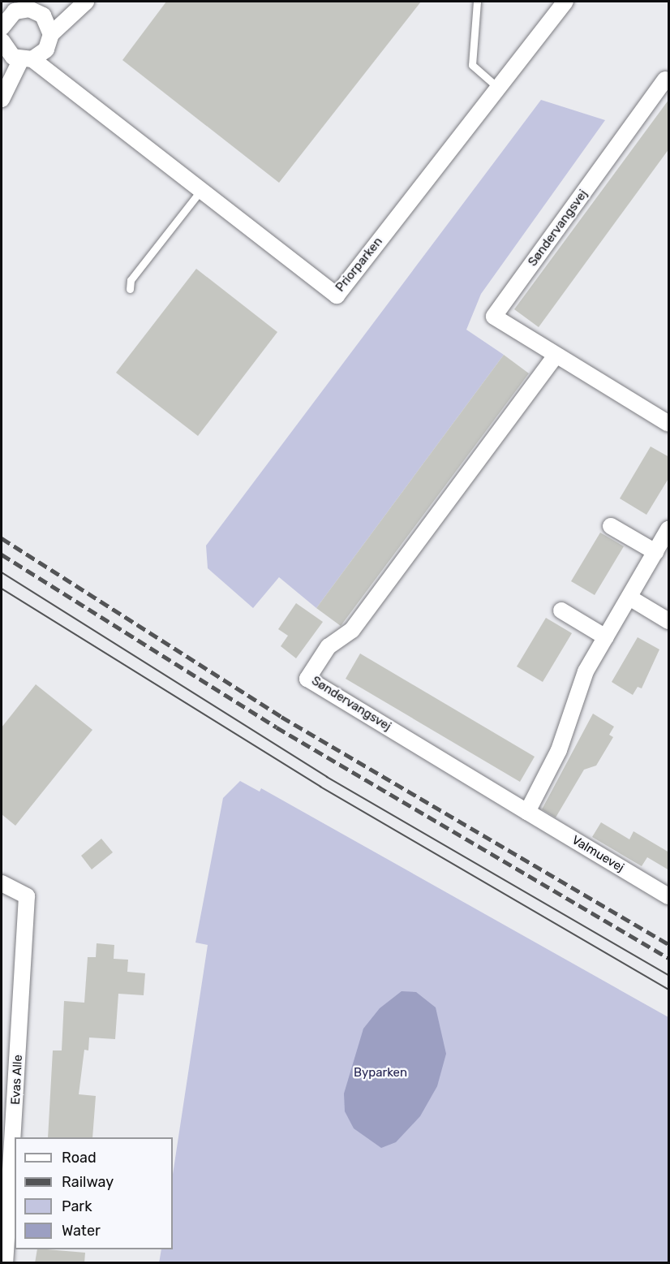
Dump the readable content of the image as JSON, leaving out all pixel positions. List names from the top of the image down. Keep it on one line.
{"streets":{"street":["Søndervangsvej","Priorparken","Valmuevej","Evas Alle"]},"crossings":[["Søndervangsvej","Valmuevej"]],"parks":["Byparken"],"legend":["Road","Railway","Park","Water"]}
